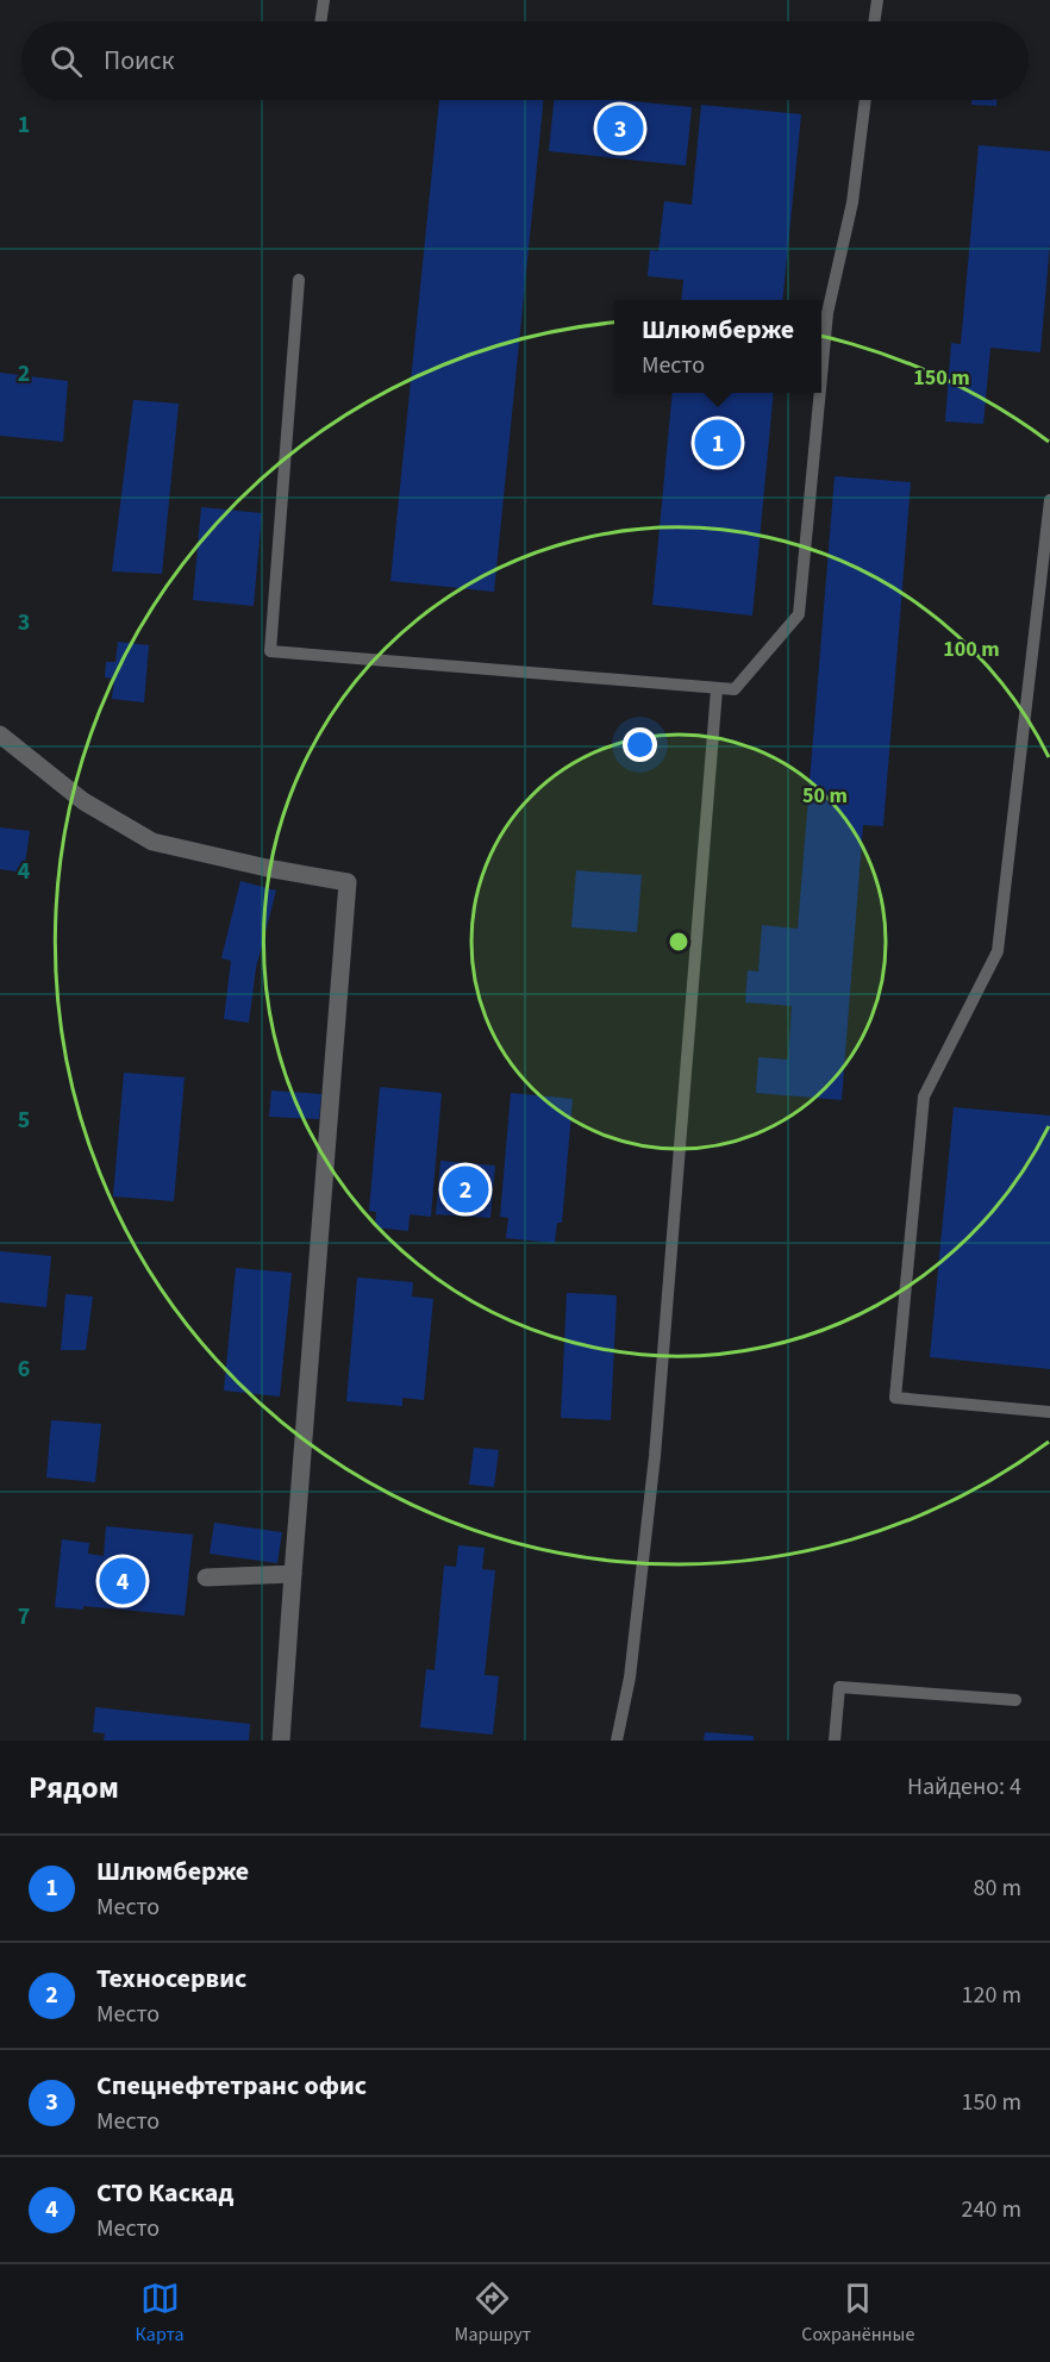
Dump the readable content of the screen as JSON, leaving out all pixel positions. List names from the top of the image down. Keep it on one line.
{"page":{"search":"Поиск","pins":["3","1","2","4"],"popup":["Шлюмберже","Место"],"heading":["Рядом","Найдено: 4"],"list":[{"mark":"1","name":"Шлюмберже","note":"Место","value":"80 m"},{"mark":"2","name":"Техносервис","note":"Место","value":"120 m"},{"mark":"3","name":"Спецнефтетранс офис","note":"Место","value":"150 m"},{"mark":"4","name":"СТО Каскад","note":"Место","value":"240 m"}],"nav":["Карта","Маршрут","Сохранённые"]},"grid":{"rows":["1","2","3","4","5","6","7"]},"rings":["150 m","100 m","50 m"]}
